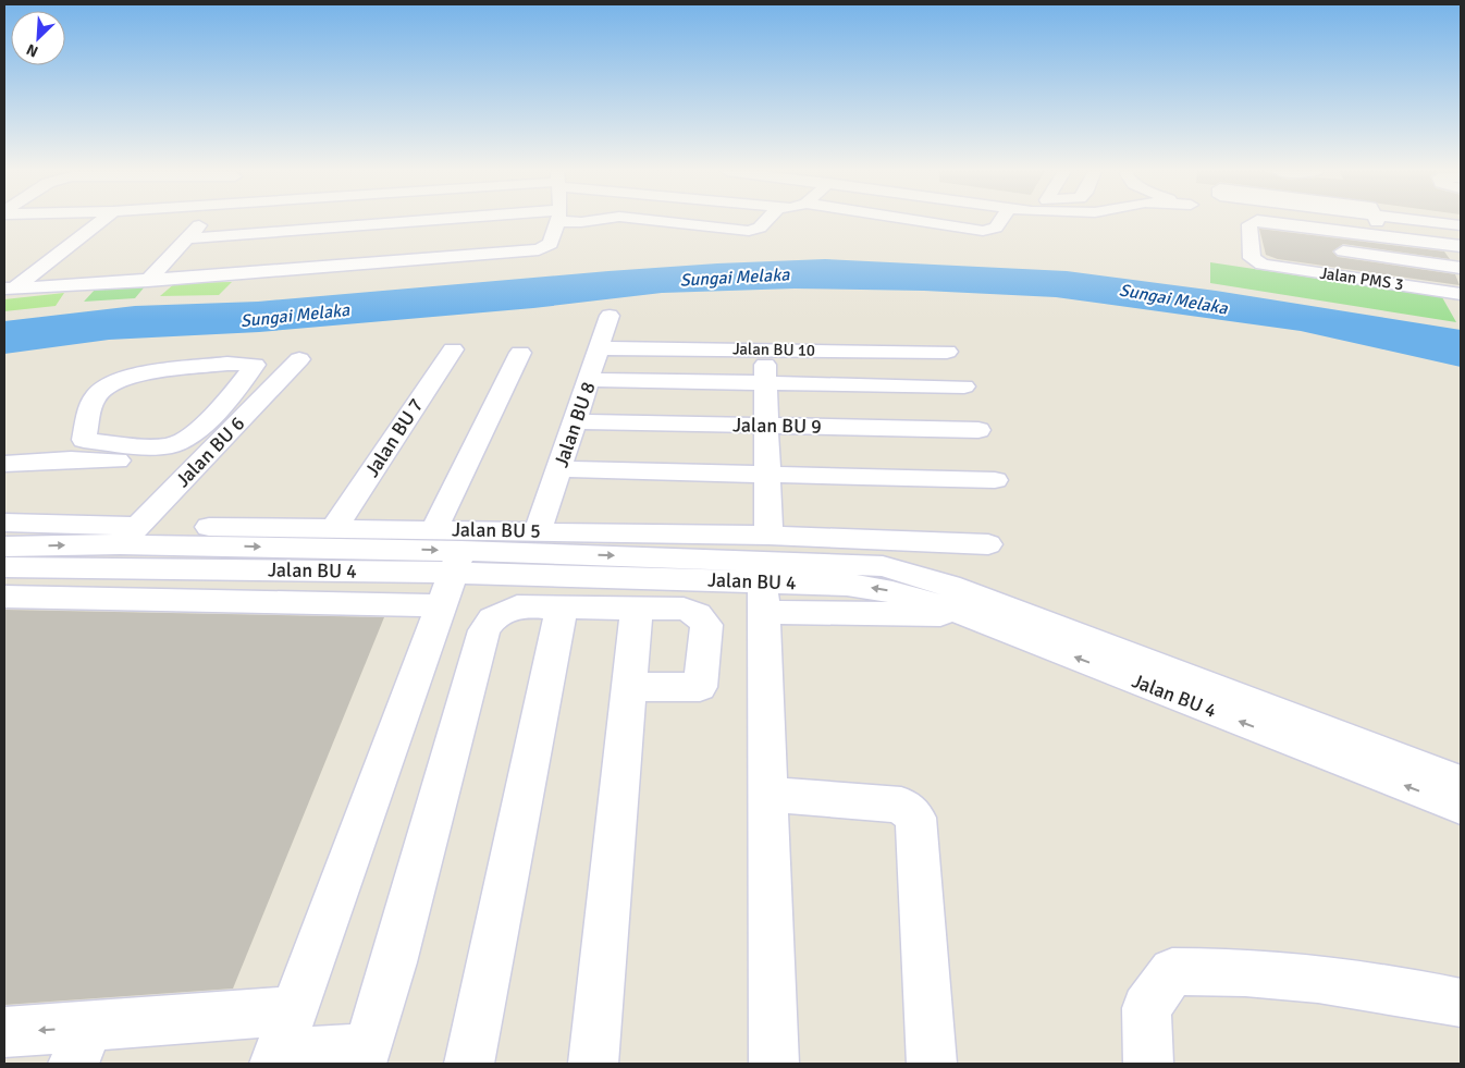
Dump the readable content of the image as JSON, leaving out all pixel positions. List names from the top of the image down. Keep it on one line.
{"streets":{"street":["Jalan PMS 3","Jalan BU 10","Jalan BU 8","Jalan BU 9","Jalan BU 7","Jalan BU 6","Jalan BU 5","Jalan BU 4"]},"crossings":[["Jalan BU 10","Jalan BU 8"],["Jalan BU 8","Jalan BU 9"],["Jalan BU 8","Jalan BU 5"],["Jalan BU 7","Jalan BU 5"],["Jalan BU 6","Jalan BU 5"],["Jalan BU 6","Jalan BU 4"],["Jalan BU 5","Jalan BU 4"]],"water":["Sungai Melaka"],"north":"bottom left"}
